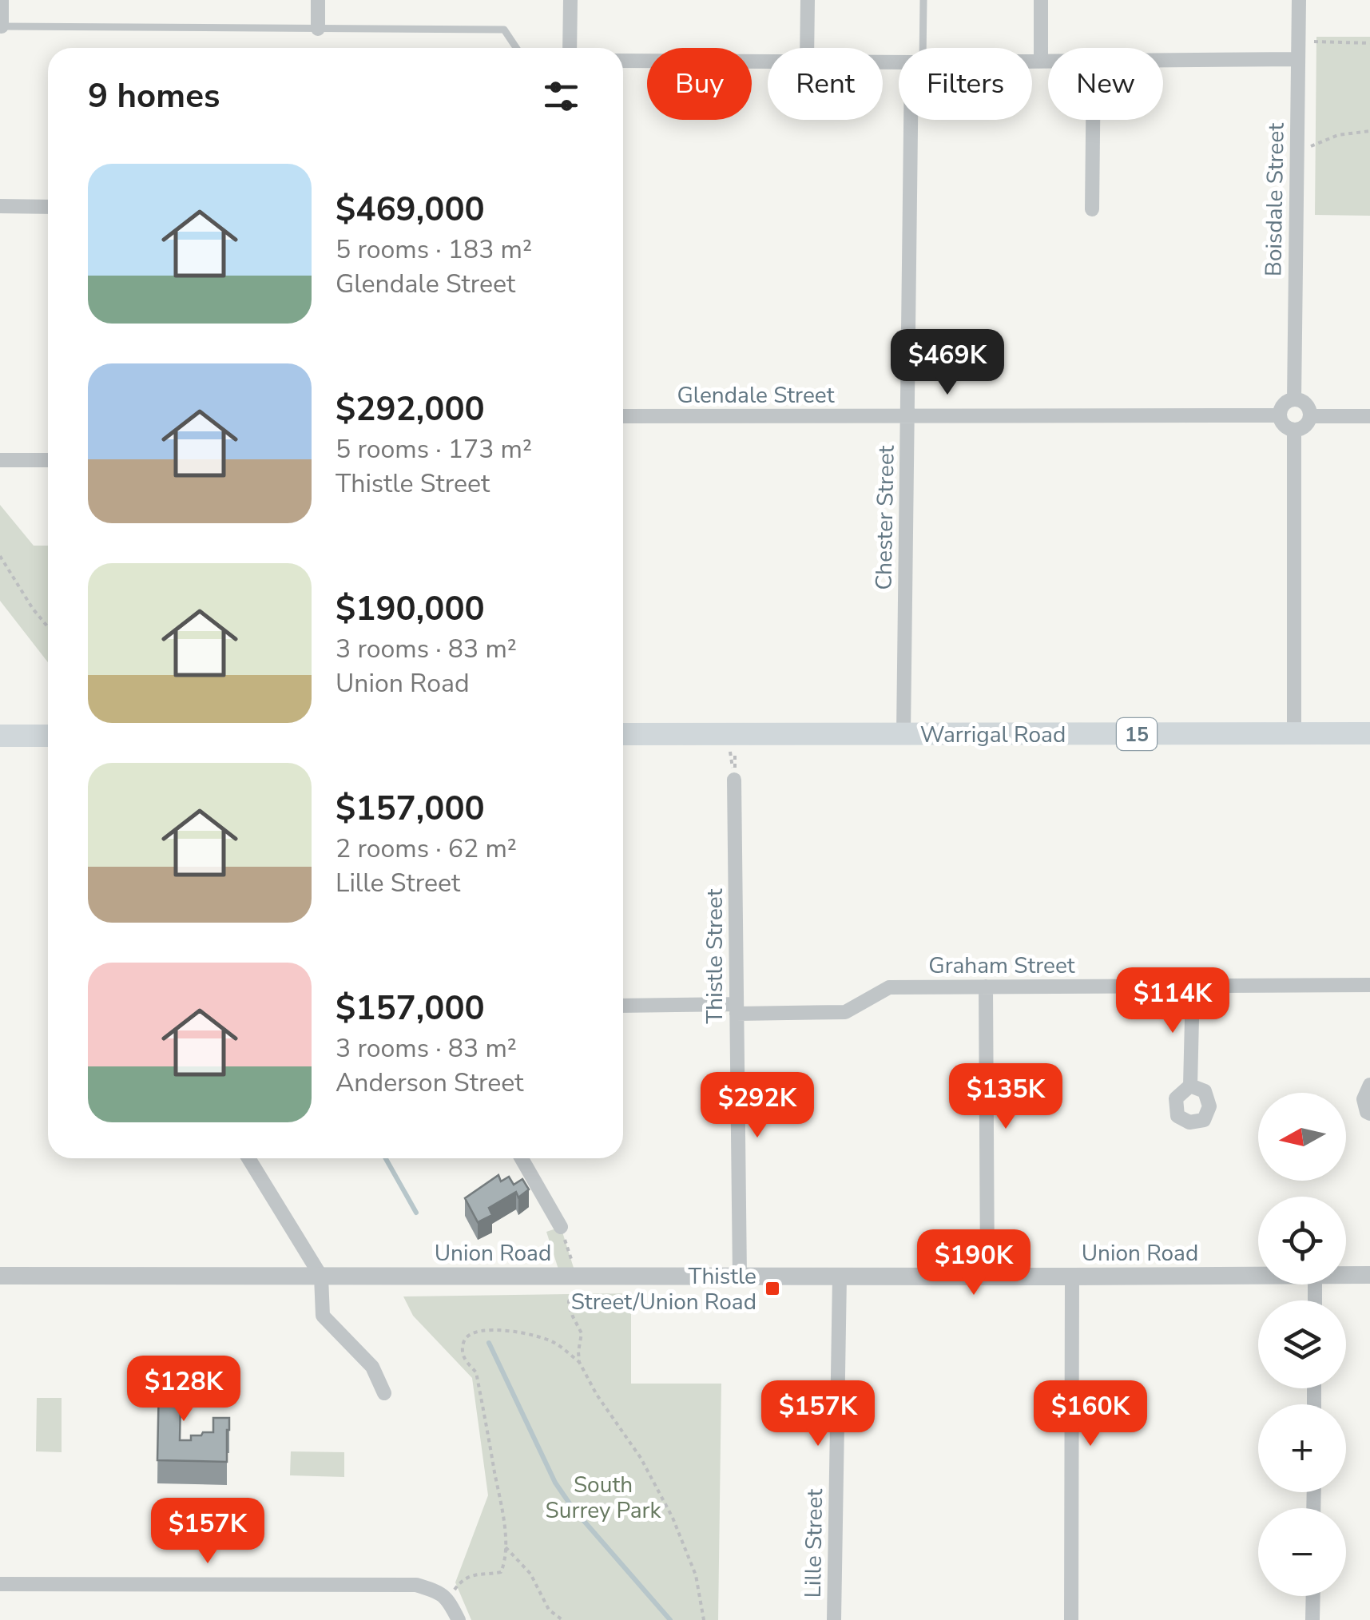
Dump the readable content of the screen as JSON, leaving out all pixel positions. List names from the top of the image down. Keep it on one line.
{"streets":{"main road":["Warrigal Road","15"],"street":["Boisdale Street","Glendale Street","Chester Street","Thistle Street","Graham Street","Union Road","Lille Street"]},"crossings":[["Boisdale Street","Glendale Street"],["Glendale Street","Chester Street"],["Chester Street","Warrigal Road"],["Thistle Street","Graham Street"],["Thistle Street","Union Road"],["Union Road","Lille Street"]],"parks":["South Surrey Park"],"places":{"transit":["Thistle Street/Union Road"]},"north":"left","page":{"chip":["Buy","Rent","Filters","New"],"heading":"9 homes","list":[{"name":"$469,000","note":"5 rooms · 183 m² · Glendale Street"},{"name":"$292,000","note":"5 rooms · 173 m² · Thistle Street"},{"name":"$190,000","note":"3 rooms · 83 m² · Union Road"},{"name":"$157,000","note":"2 rooms · 62 m² · Lille Street"},{"name":"$157,000","note":"3 rooms · 83 m² · Anderson Street"}],"price":["$469K","$114K","$135K","$292K","$190K","$128K","$157K","$160K","$157K"],"map_buttons":["+","−"]}}
